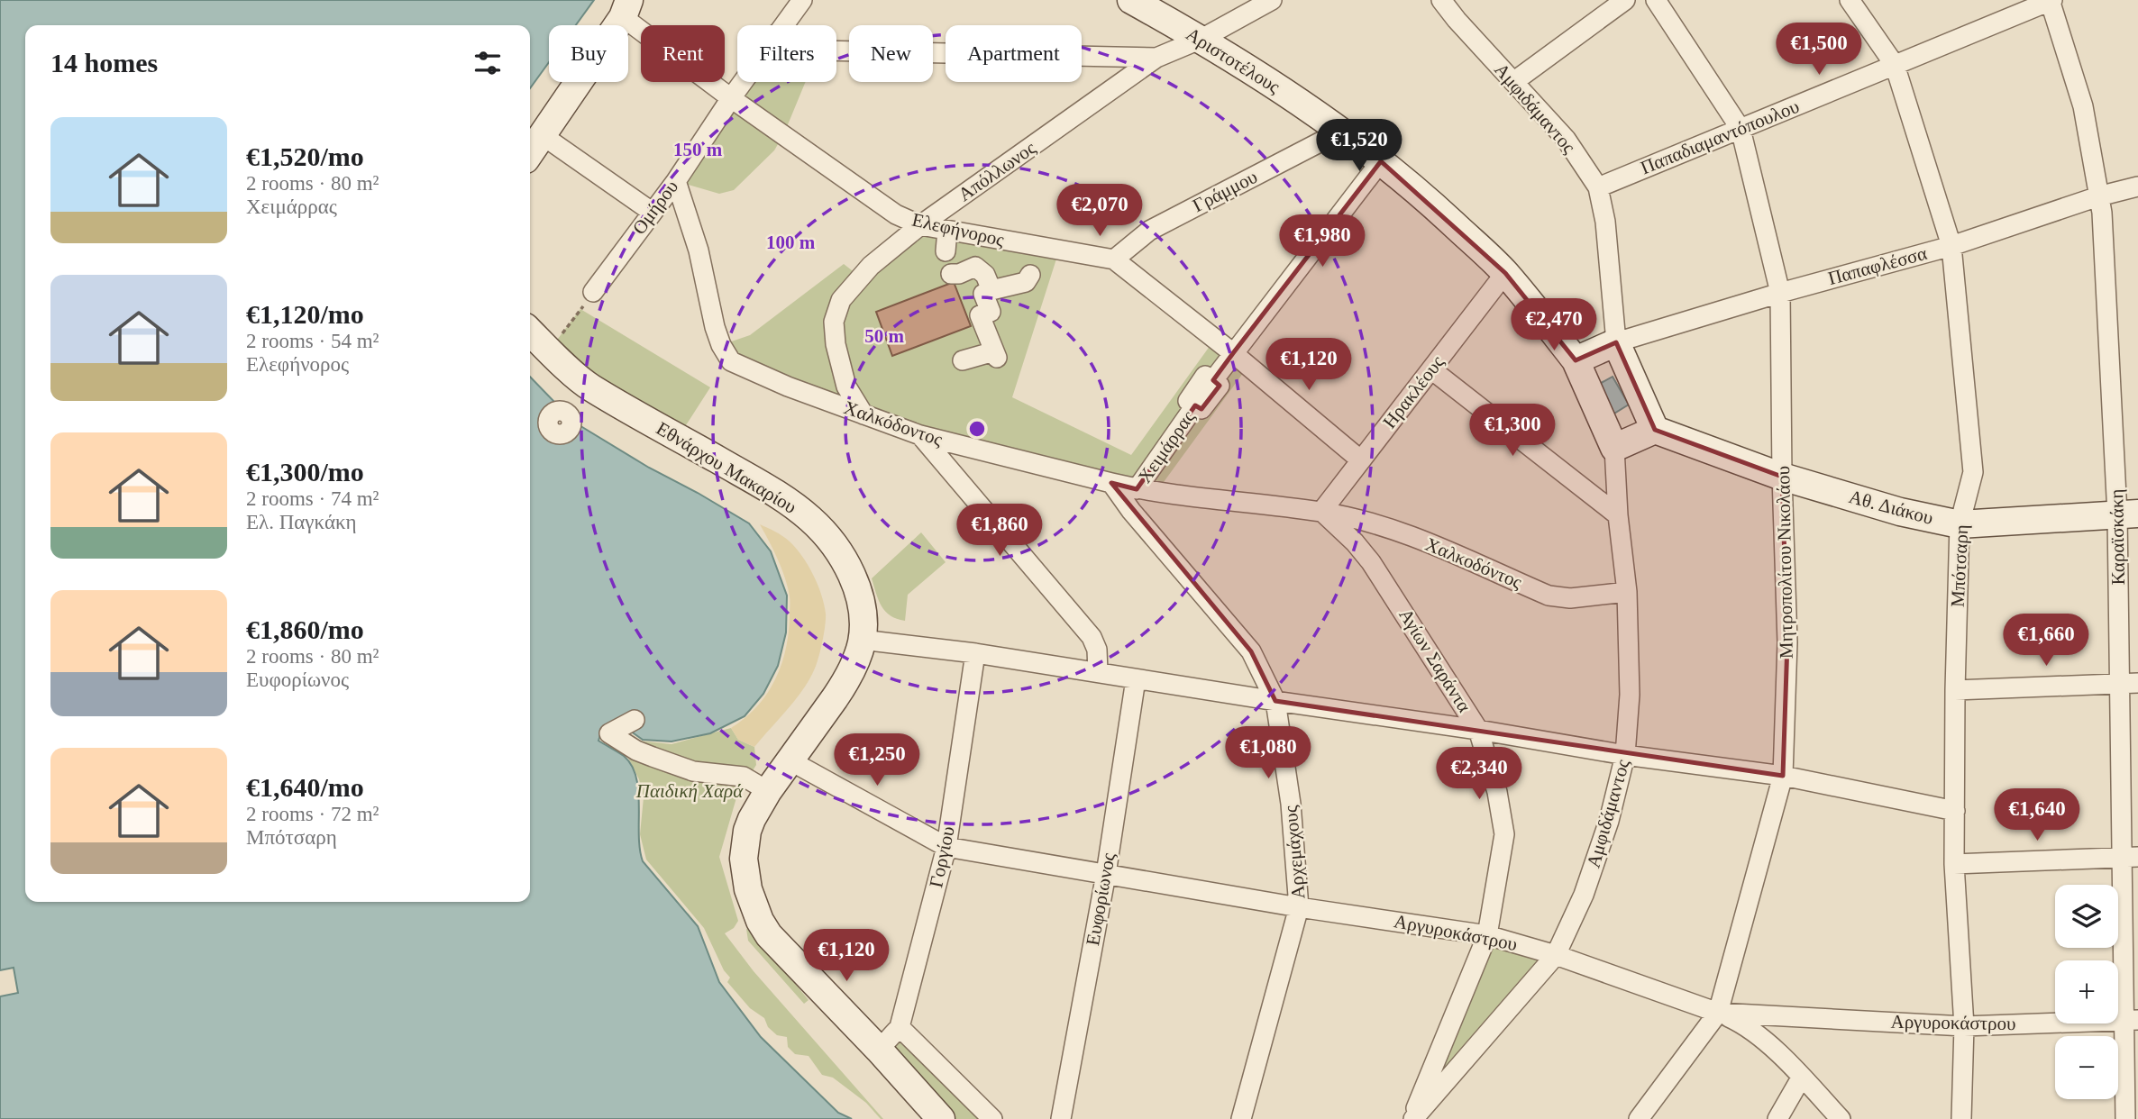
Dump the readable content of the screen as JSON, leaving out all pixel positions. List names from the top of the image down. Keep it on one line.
{"streets":{"street":["Αριστοτέλους","Αμφιδάμαντος","Παπαδιαμαντόπουλου","Απόλλωνος","Γράμμου","Ομήρου","Ελεφήνορος","Παπαφλέσσα","Ηρακλέους","Χαλκόδοντος","Χειμάρρας","Εθνάρχου Μακαρίου","Αθ. Διάκου","Καραϊσκάκη","Μητροπολίτου Νικολάου","Χαλκοδόντος","Μπότσαρη","Αγίων Σαράντα","Αρχεμάχους","Γοργίου","Ευφορίωνος","Αργυροκάστρου"]},"crossings":[["Αριστοτέλους","Αμφιδάμαντος"],["Αριστοτέλους","Απόλλωνος"],["Αριστοτέλους","Γράμμου"],["Αριστοτέλους","Ηρακλέους"],["Αμφιδάμαντος","Παπαδιαμαντόπουλου"],["Αμφιδάμαντος","Παπαφλέσσα"],["Αμφιδάμαντος","Χαλκοδόντος"],["Αμφιδάμαντος","Αγίων Σαράντα"],["Αμφιδάμαντος","Αργυροκάστρου"],["Παπαδιαμαντόπουλου","Καραϊσκάκη"],["Παπαδιαμαντόπουλου","Μητροπολίτου Νικολάου"],["Παπαδιαμαντόπουλου","Μπότσαρη"],["Απόλλωνος","Ελεφήνορος"],["Απόλλωνος","Χαλκόδοντος"],["Γράμμου","Ελεφήνορος"],["Ομήρου","Ελεφήνορος"],["Ομήρου","Χαλκόδοντος"],["Ελεφήνορος","Ηρακλέους"],["Ελεφήνορος","Χειμάρρας"],["Παπαφλέσσα","Καραϊσκάκη"],["Παπαφλέσσα","Μητροπολίτου Νικολάου"],["Παπαφλέσσα","Μπότσαρη"],["Ηρακλέους","Χαλκόδοντος"],["Ηρακλέους","Χαλκοδόντος"],["Ηρακλέους","Αγίων Σαράντα"],["Χαλκόδοντος","Χειμάρρας"],["Χαλκόδοντος","Χαλκοδόντος"],["Χαλκόδοντος","Αγίων Σαράντα"],["Χαλκόδοντος","Αρχεμάχους"],["Εθνάρχου Μακαρίου","Γοργίου"],["Εθνάρχου Μακαρίου","Αργυροκάστρου"],["Αθ. Διάκου","Καραϊσκάκη"],["Αθ. Διάκου","Μητροπολίτου Νικολάου"],["Αθ. Διάκου","Μπότσαρη"],["Καραϊσκάκη","Αργυροκάστρου"],["Μητροπολίτου Νικολάου","Αργυροκάστρου"],["Χαλκοδόντος","Αγίων Σαράντα"],["Μπότσαρη","Αργυροκάστρου"],["Αγίων Σαράντα","Αργυροκάστρου"],["Αρχεμάχους","Αργυροκάστρου"],["Γοργίου","Αργυροκάστρου"],["Ευφορίωνος","Αργυροκάστρου"]],"parks":["Παιδική Χαρά"],"page":{"price":["€1,500","€1,520","€2,070","€1,980","€2,470","€1,120","€1,300","€1,860","€1,660","€1,080","€1,250","€2,340","€1,640","€1,120"],"chip":["Buy","Rent","Filters","New","Apartment"],"heading":"14 homes","list":[{"name":"€1,520/mo","note":"2 rooms · 80 m² · Χειμάρρας"},{"name":"€1,120/mo","note":"2 rooms · 54 m² · Ελεφήνορος"},{"name":"€1,300/mo","note":"2 rooms · 74 m² · Ελ. Παγκάκη"},{"name":"€1,860/mo","note":"2 rooms · 80 m² · Ευφορίωνος"},{"name":"€1,640/mo","note":"2 rooms · 72 m² · Μπότσαρη"}],"map_buttons":["+","−"]},"rings":["150 m","100 m","50 m"]}
